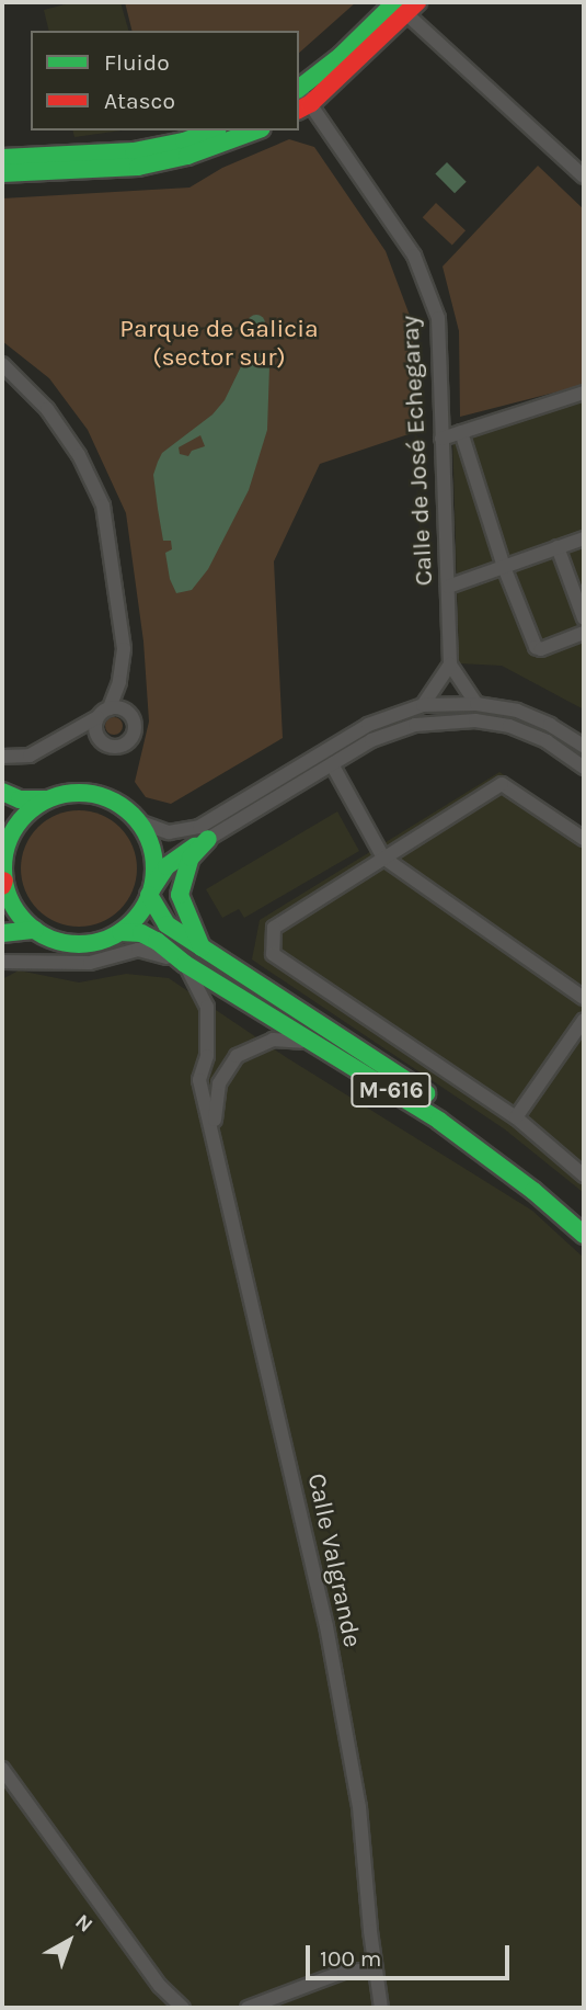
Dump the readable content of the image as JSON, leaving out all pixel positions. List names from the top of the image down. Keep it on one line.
{"streets":{"main road":["M-616"],"street":["Calle de José Echegaray","Calle Valgrande"]},"crossings":[["M-616","Calle Valgrande"]],"parks":["Parque de Galicia (sector sur)"],"legend":["Fluido","Atasco"],"scale_bar":"100 m","north":"top right"}
